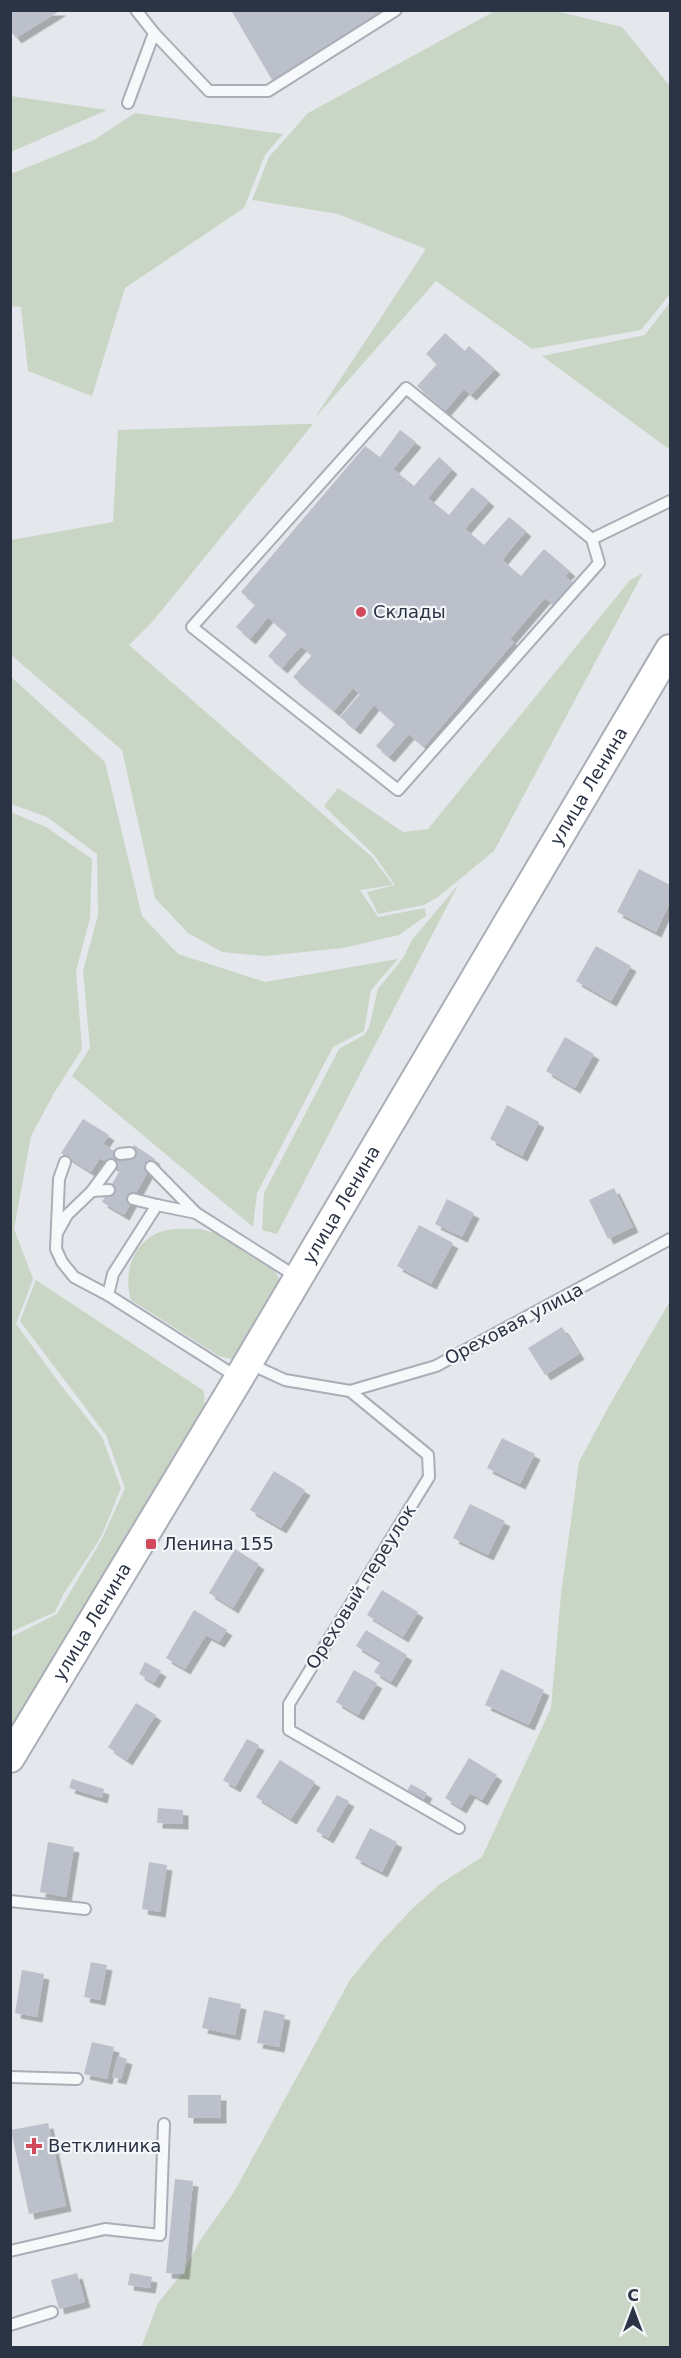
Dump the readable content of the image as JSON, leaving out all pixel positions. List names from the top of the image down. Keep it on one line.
{"streets":{"main road":["улица Ленина"],"lane":["Ореховая улица","Ореховый переулок"]},"crossings":[["улица Ленина","Ореховый переулок"],["Ореховая улица","Ореховый переулок"]],"places":{"other":["Склады"],"transit":["Ленина 155"],"health":["Ветклиника"]},"north":"top"}
